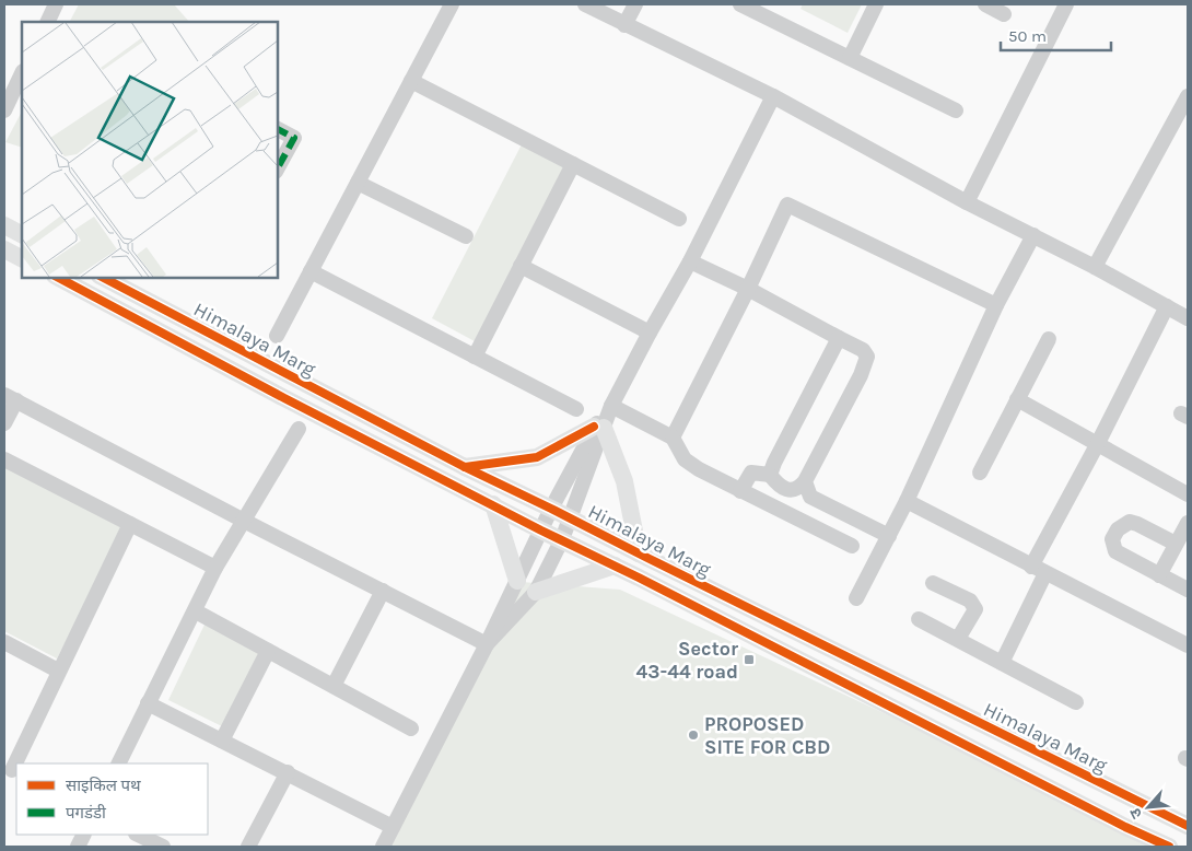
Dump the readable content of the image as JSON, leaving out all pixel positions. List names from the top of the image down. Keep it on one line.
{"streets":{"main road":["Himalaya Marg"]},"places":{"transit":["Sector 43-44 road"],"other":["PROPOSED SITE FOR CBD"]},"legend":["साइकिल पथ","पगडंडी"],"scale_bar":"50 m","north":"bottom left"}
